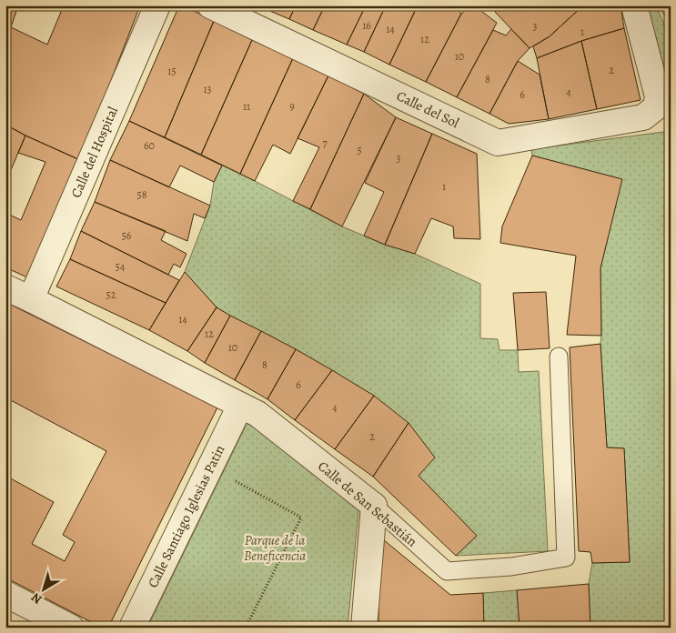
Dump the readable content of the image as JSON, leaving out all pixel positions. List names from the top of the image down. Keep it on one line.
{"streets":{"street":["Calle del Sol","Calle del Hospital","Calle de San Sebastián","Calle Santiago Iglesias Patin"]},"crossings":[["Calle del Hospital","Calle de San Sebastián"],["Calle de San Sebastián","Calle Santiago Iglesias Patin"]],"parks":["Parque de la Beneficencia"],"house_numbers":["16","3","14","1","12","10","2","15","8","13","4","6","11","9","7","60","5","3","1","58","56","54","52","14","12","10","8","6","4","2"],"north":"bottom left"}
